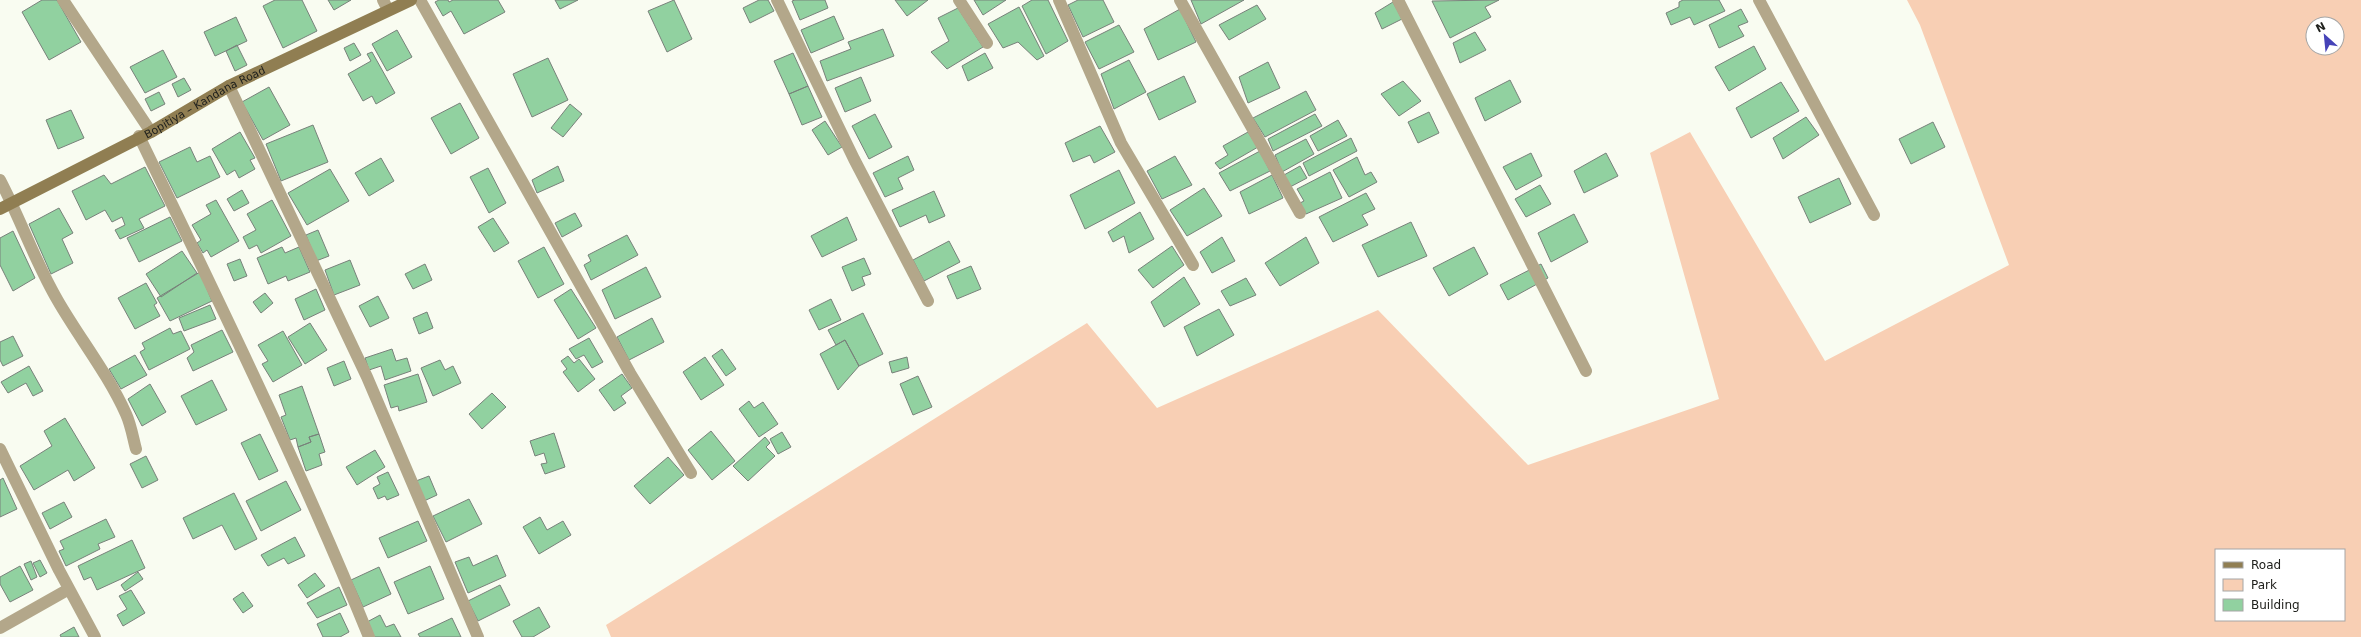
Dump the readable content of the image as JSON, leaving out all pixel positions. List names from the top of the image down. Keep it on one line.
{"streets":{"street":["Bopitiya – Kandana Road"]},"legend":["Road","Park","Building"],"north":"top left"}
